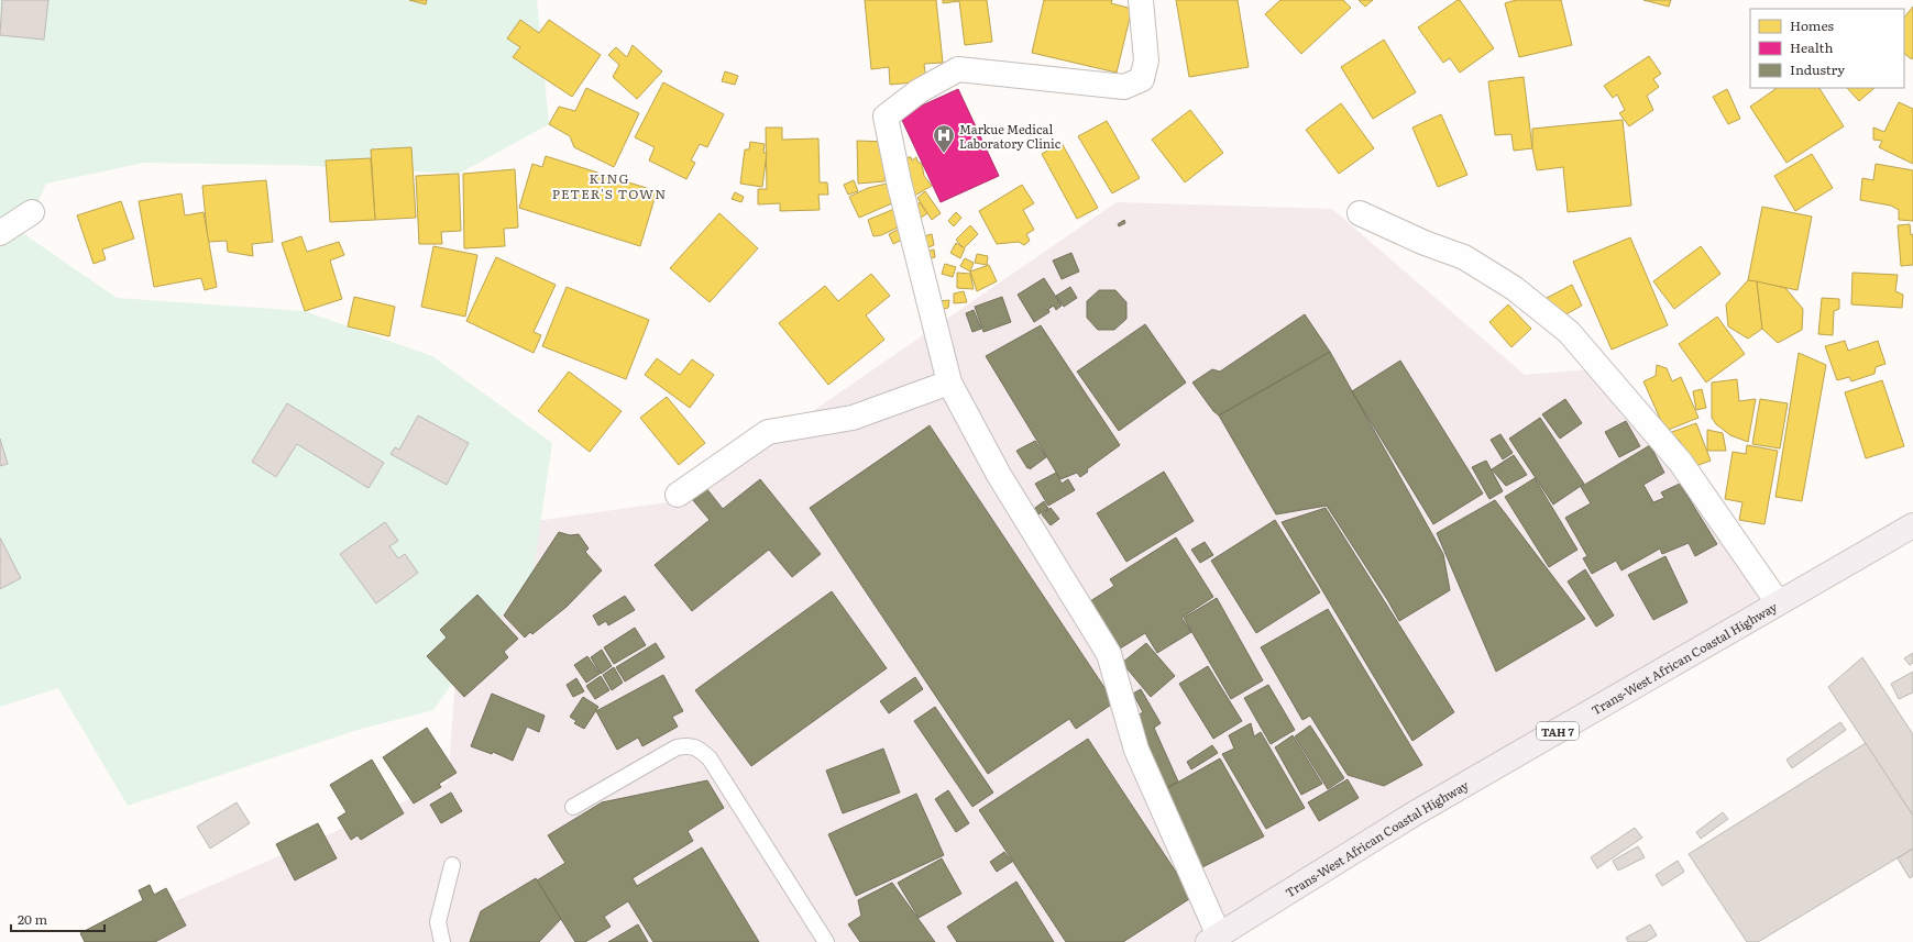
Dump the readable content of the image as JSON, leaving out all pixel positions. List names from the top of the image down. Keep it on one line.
{"streets":{"highway":["Trans-West African Coastal Highway","TAH 7"]},"districts":["KING PETER'S TOWN"],"places":{"hospital":["Markue Medical Laboratory Clinic"]},"legend":["Homes","Health","Industry"],"scale_bar":"20 m"}
